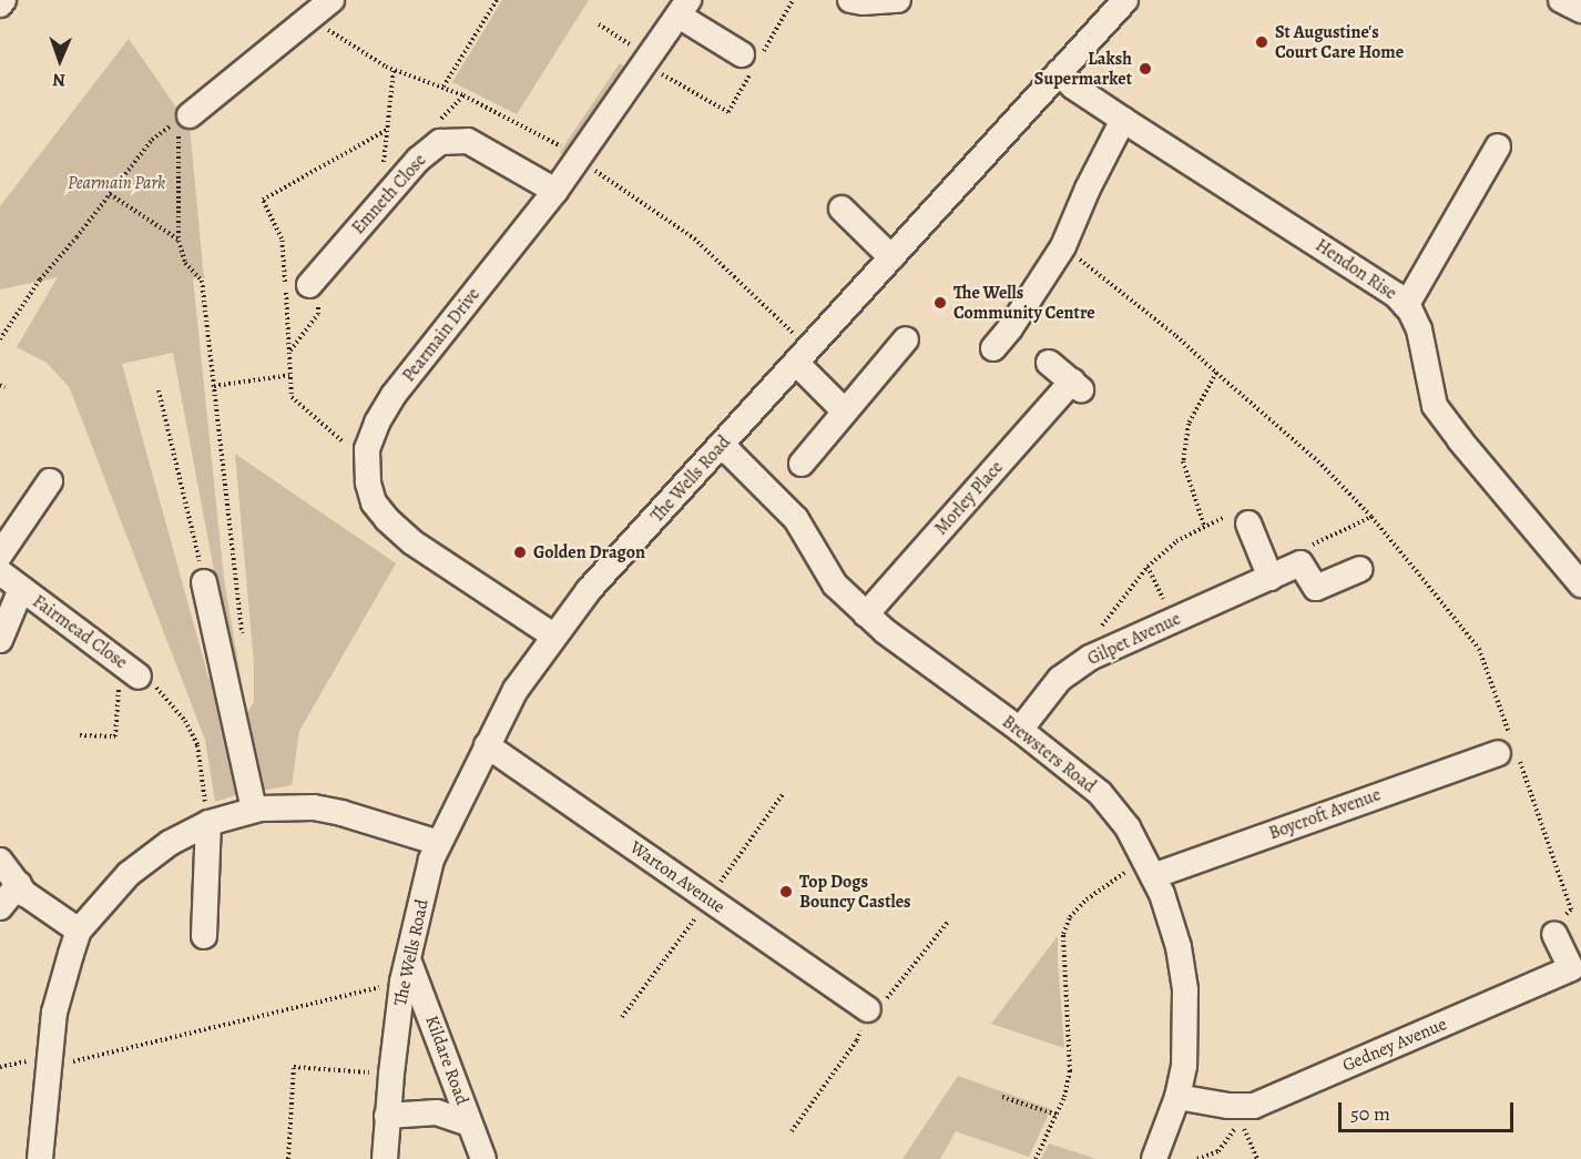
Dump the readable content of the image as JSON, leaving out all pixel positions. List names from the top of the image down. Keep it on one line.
{"streets":{"street":["Emneth Close","Hendon Rise","Pearmain Drive","The Wells Road","Morley Place","Fairmead Close","Gilpet Avenue","Brewsters Road","Boycroft Avenue","Warton Avenue","Gedney Avenue","Kildare Road"]},"crossings":[["Emneth Close","Pearmain Drive"],["Hendon Rise","The Wells Road"],["Pearmain Drive","The Wells Road"],["The Wells Road","Brewsters Road"],["The Wells Road","Warton Avenue"],["The Wells Road","Kildare Road"],["Morley Place","Brewsters Road"],["Gilpet Avenue","Brewsters Road"],["Brewsters Road","Boycroft Avenue"],["Brewsters Road","Gedney Avenue"]],"parks":["Pearmain Park"],"places":["St Augustine's Court Care Home","Laksh Supermarket","The Wells Community Centre","Golden Dragon","Top Dogs Bouncy Castles"],"scale_bar":"50 m","north":"bottom"}
